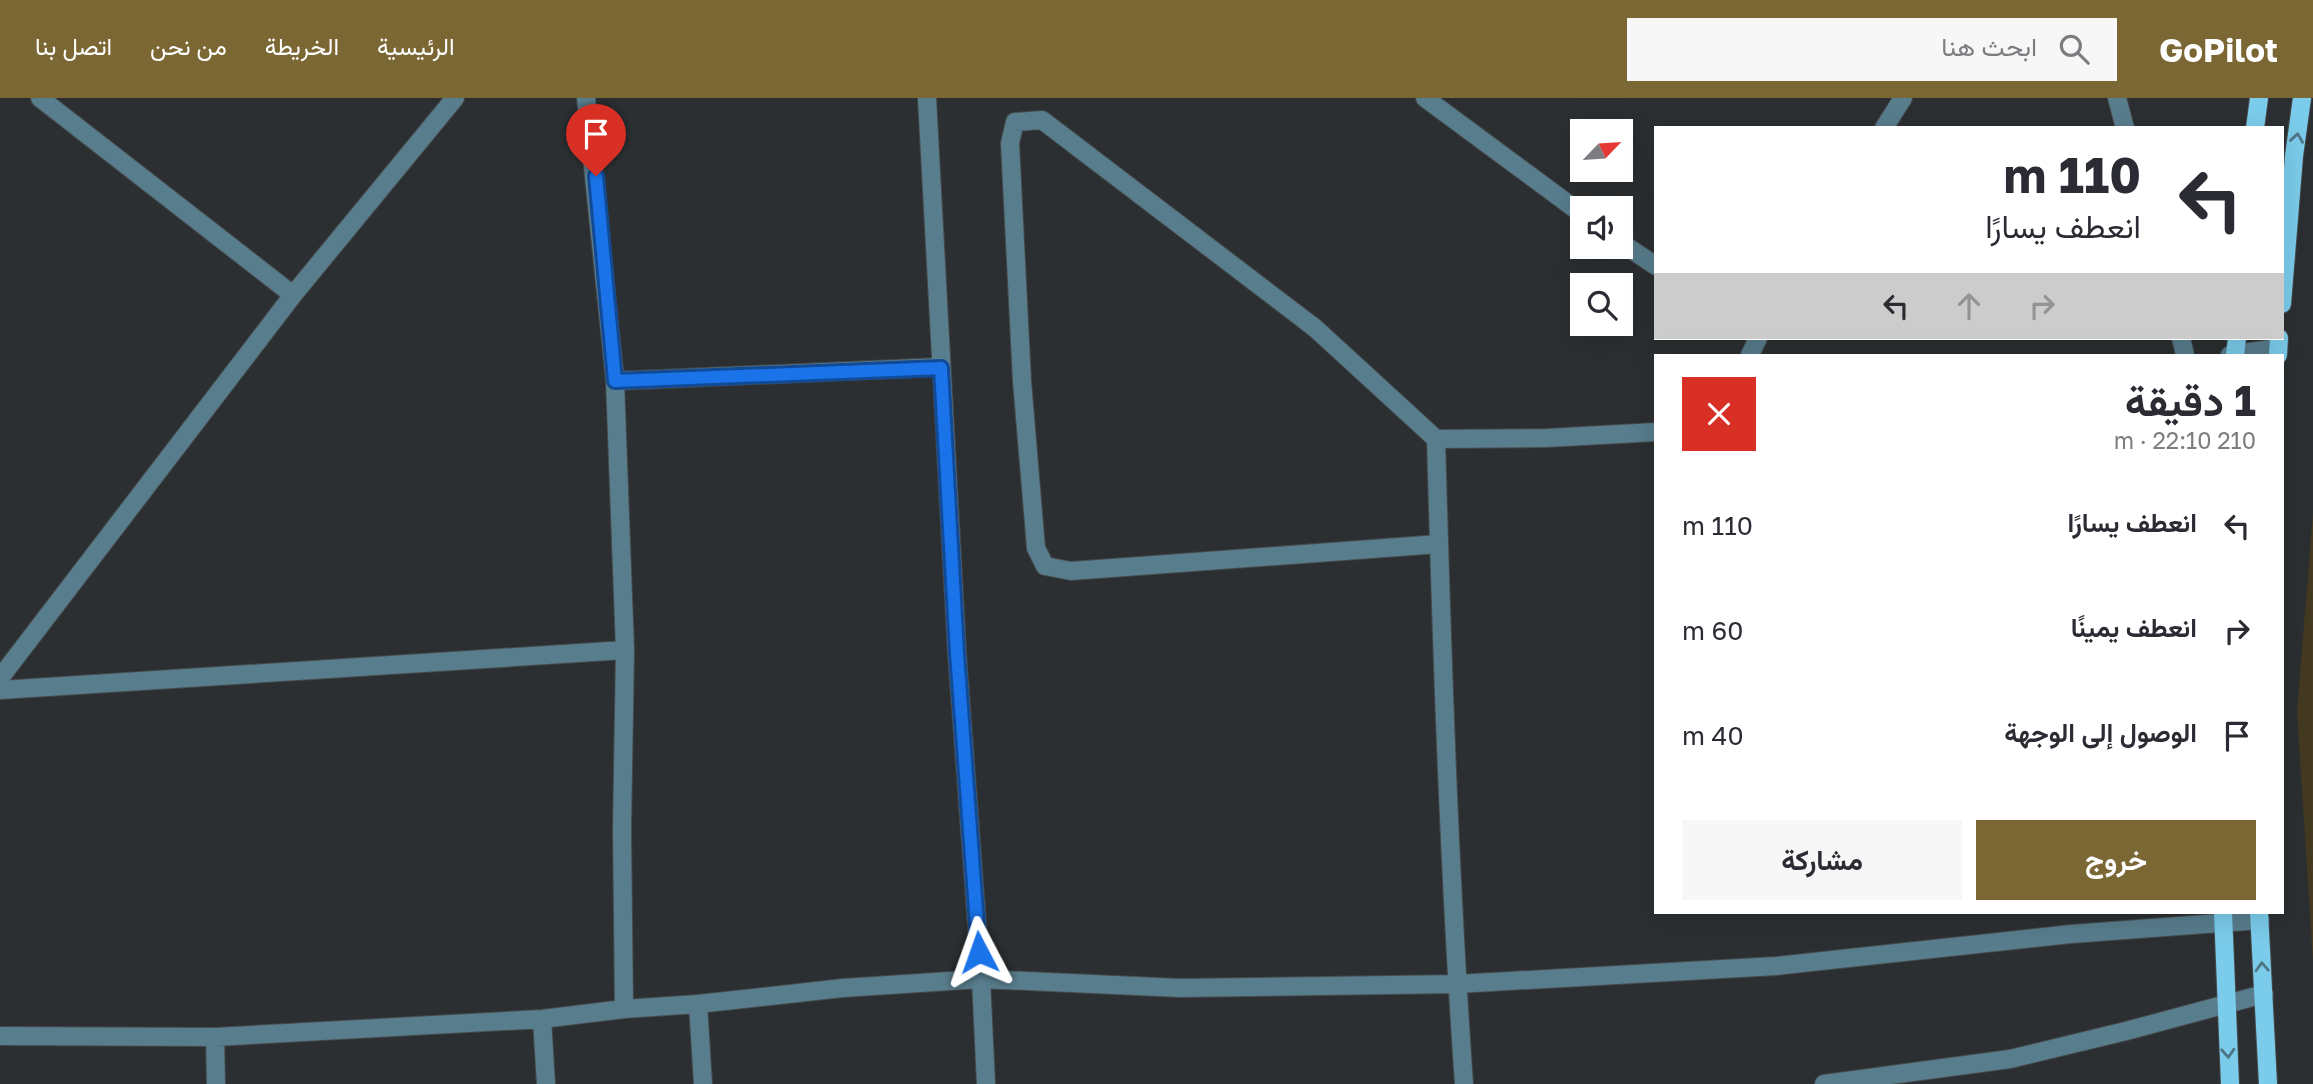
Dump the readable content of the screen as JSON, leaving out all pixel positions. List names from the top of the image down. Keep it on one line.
{"north":"top right","page":{"header":"GoPilot","search":"ابحث هنا","nav":["الرئيسية","الخريطة","من نحن","اتصل بنا"],"turn":["110 m","انعطف يسارًا"],"heading":["1 دقيقة","210 m · 22:10"],"list":[{"name":"انعطف يسارًا","value":"110 m"},{"name":"انعطف يمينًا","value":"60 m"},{"name":"الوصول إلى الوجهة","value":"40 m"}],"buttons":["خروج","مشاركة"]}}
